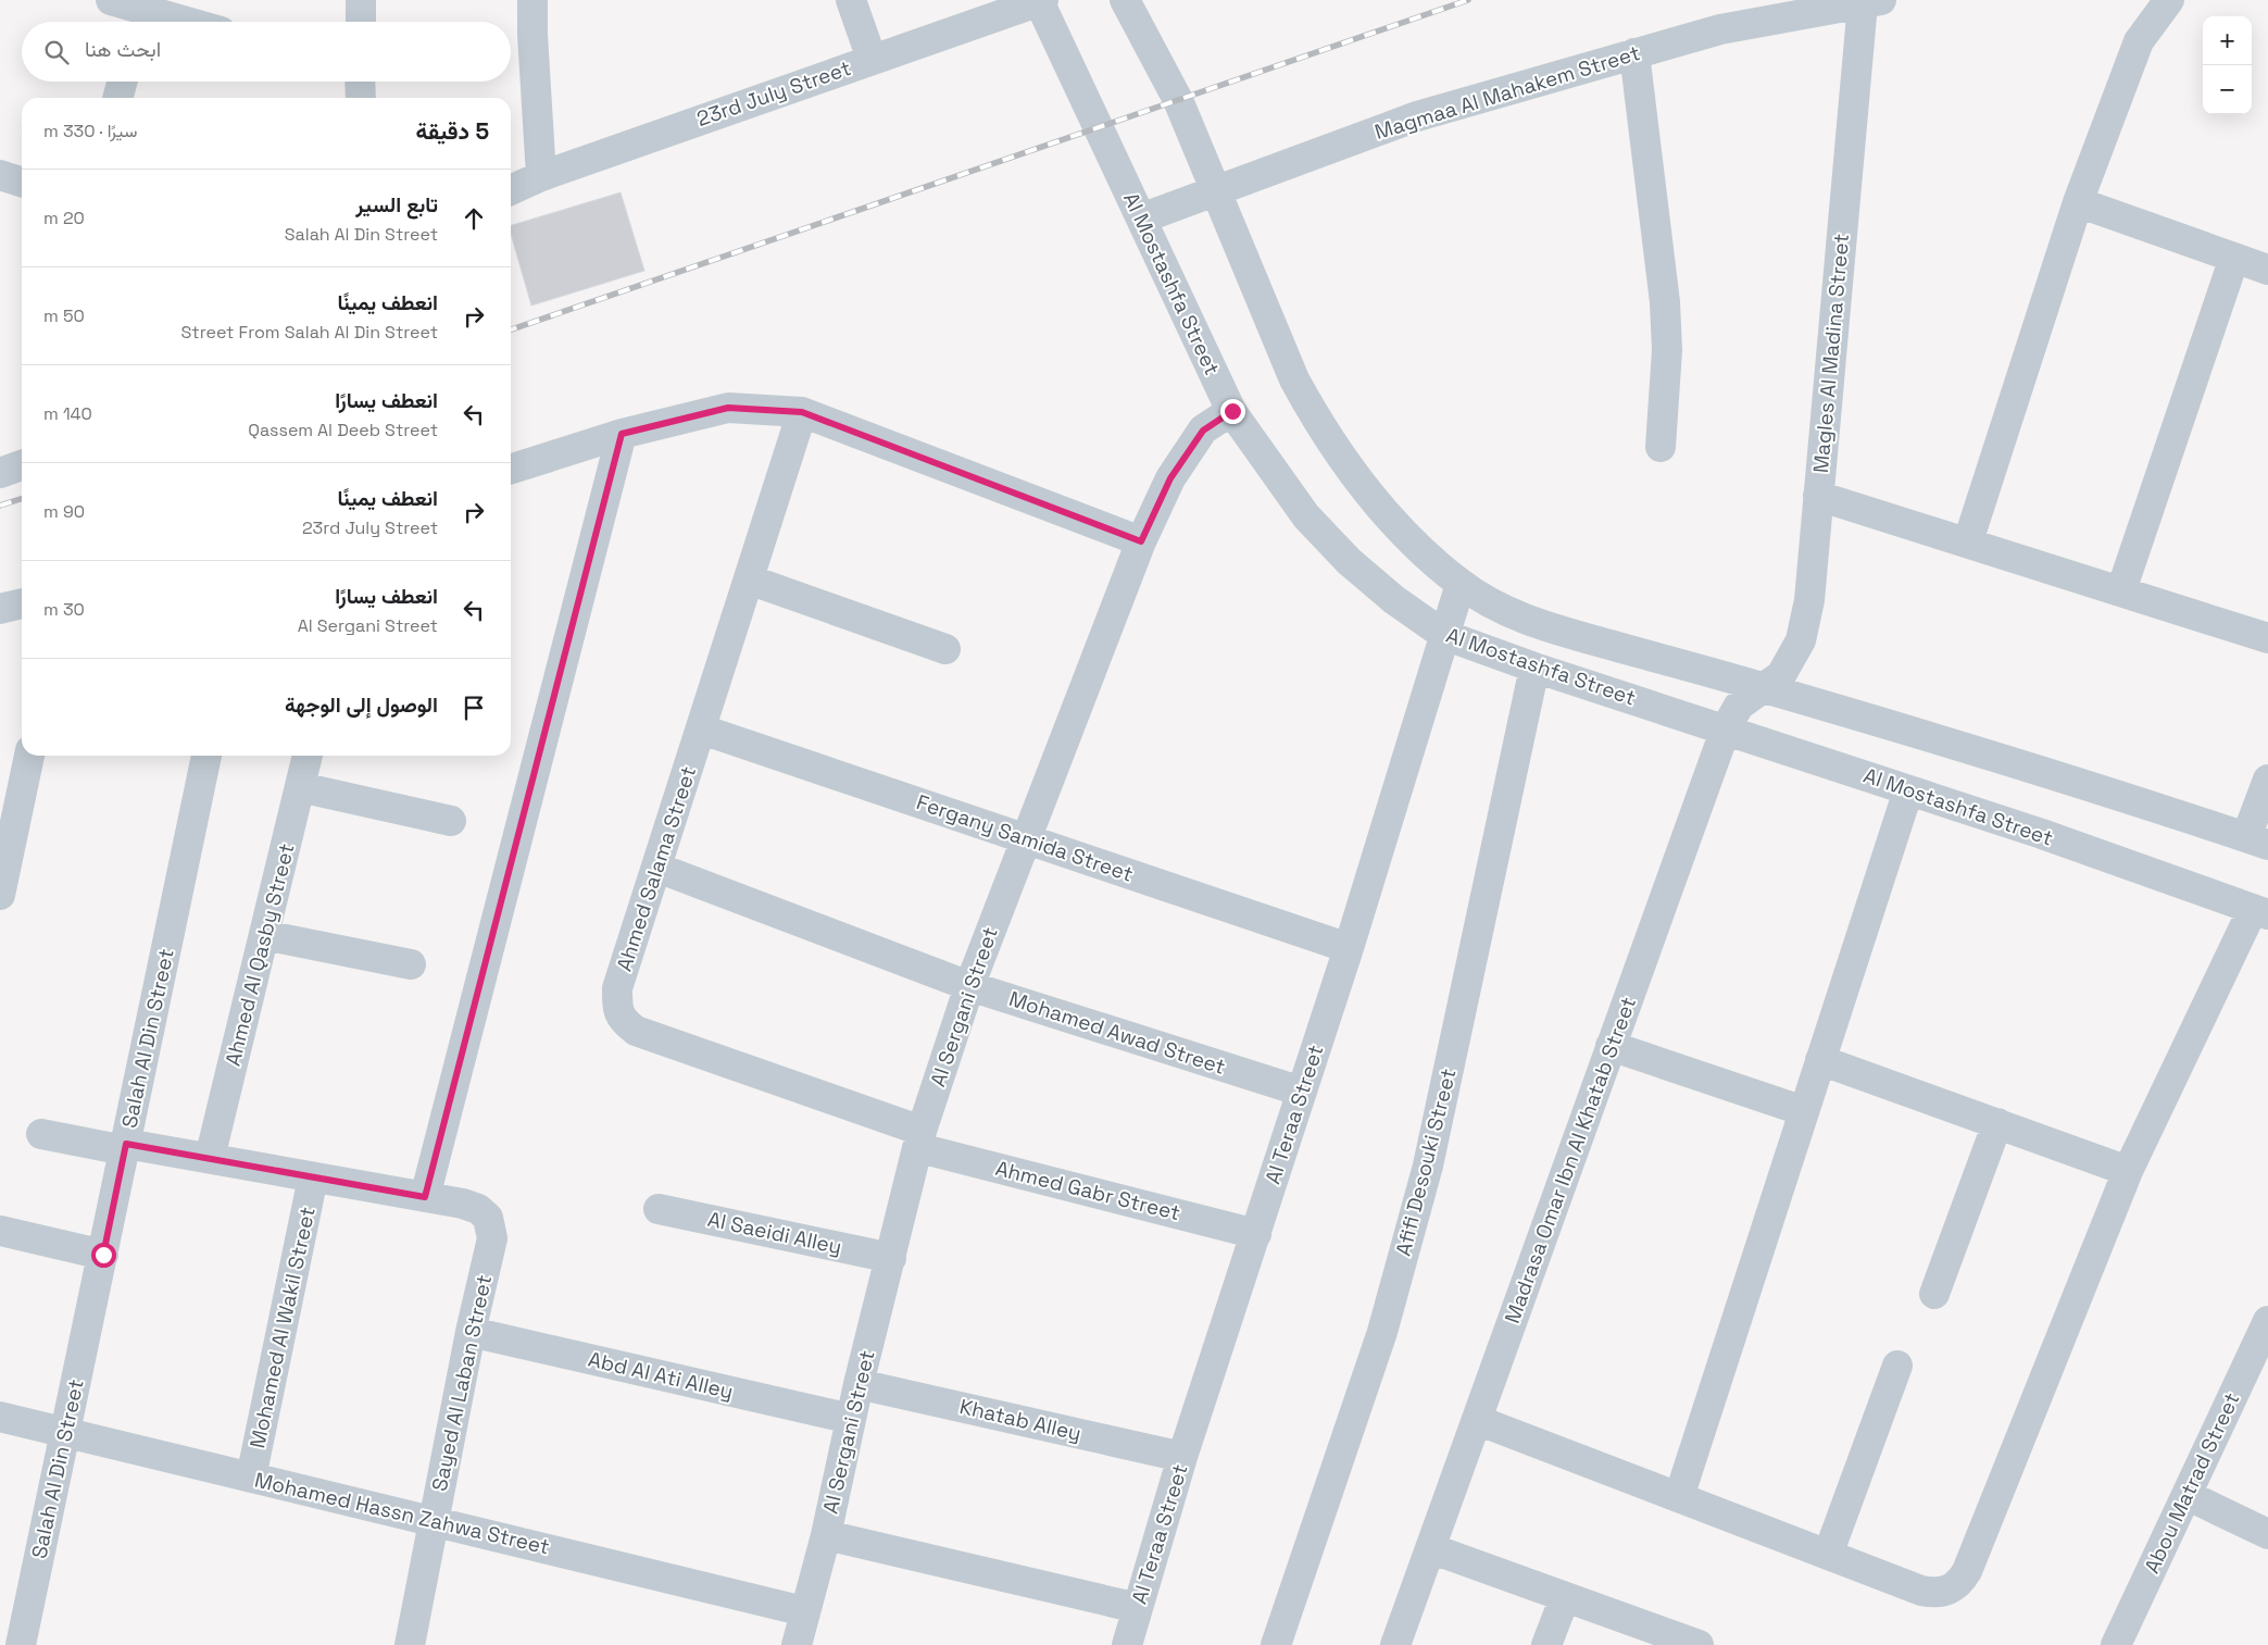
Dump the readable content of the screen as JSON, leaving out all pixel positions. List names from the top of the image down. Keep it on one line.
{"streets":{"street":["Magmaa Al Mahakem Street","23rd July Street","Al Mostashfa Street","Magles Al Madina Street","Fergany Samida Street","Ahmed Salama Street","Ahmed Al Qasby Street","Al Sergani Street","Mohamed Awad Street","Salah Al Din Street","Al Teraa Street","Madrasa Omar Ibn Al Khatab Street","Afifi Desouki Street","Ahmed Gabr Street","Al Saeidi Alley","Mohamed Al Wakil Street","Abd Al Ati Alley","Sayed Al Laban Street","Khatab Alley","Abou Matrad Street","Mohamed Hassn Zahwa Street"]},"crossings":[["Magmaa Al Mahakem Street","Al Mostashfa Street"],["Magmaa Al Mahakem Street","Magles Al Madina Street"],["23rd July Street","Al Mostashfa Street"],["Al Mostashfa Street","Magles Al Madina Street"],["Al Mostashfa Street","Al Sergani Street"],["Al Mostashfa Street","Al Teraa Street"],["Al Mostashfa Street","Madrasa Omar Ibn Al Khatab Street"],["Al Mostashfa Street","Afifi Desouki Street"],["Magles Al Madina Street","Madrasa Omar Ibn Al Khatab Street"],["Fergany Samida Street","Ahmed Salama Street"],["Fergany Samida Street","Al Sergani Street"],["Fergany Samida Street","Al Teraa Street"],["Ahmed Salama Street","Al Sergani Street"],["Ahmed Salama Street","Mohamed Awad Street"],["Ahmed Salama Street","Ahmed Gabr Street"],["Al Sergani Street","Mohamed Awad Street"],["Al Sergani Street","Ahmed Gabr Street"],["Al Sergani Street","Al Saeidi Alley"],["Al Sergani Street","Abd Al Ati Alley"],["Al Sergani Street","Khatab Alley"],["Al Sergani Street","Mohamed Hassn Zahwa Street"],["Mohamed Awad Street","Al Teraa Street"],["Salah Al Din Street","Mohamed Hassn Zahwa Street"],["Al Teraa Street","Ahmed Gabr Street"],["Al Teraa Street","Khatab Alley"],["Mohamed Al Wakil Street","Mohamed Hassn Zahwa Street"],["Abd Al Ati Alley","Sayed Al Laban Street"],["Sayed Al Laban Street","Mohamed Hassn Zahwa Street"]],"page":{"map_buttons":["+","−"],"search":"ابحث هنا","heading":["5 دقيقة","سيرًا · 330 m"],"list":[["تابع السير","Salah Al Din Street","20 m"],["انعطف يمينًا","Street From Salah Al Din Street","50 m"],["انعطف يسارًا","Qassem Al Deeb Street","140 m"],["انعطف يمينًا","23rd July Street","90 m"],["انعطف يسارًا","Al Sergani Street","30 m"],"الوصول إلى الوجهة"]}}
